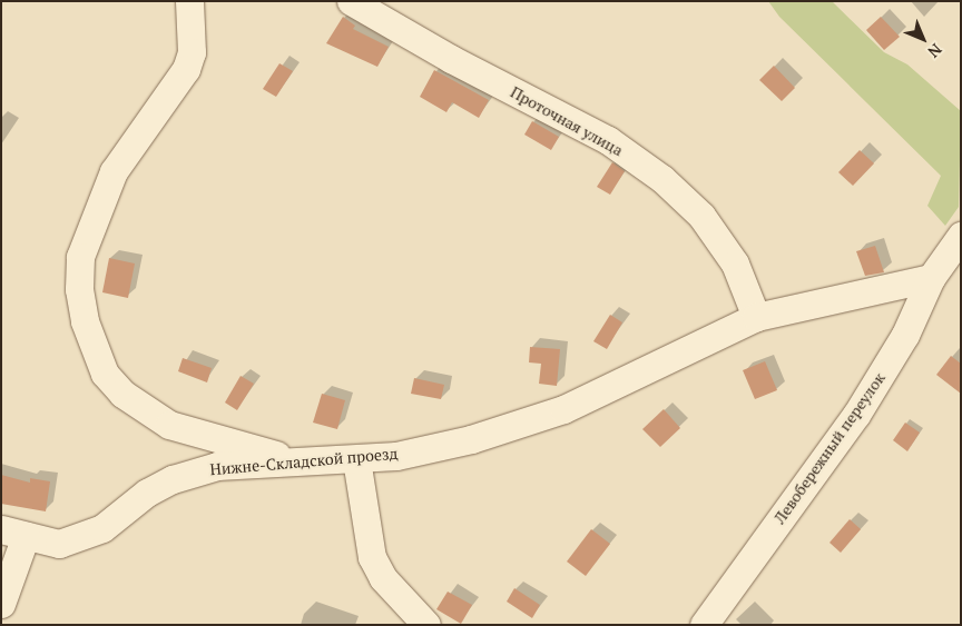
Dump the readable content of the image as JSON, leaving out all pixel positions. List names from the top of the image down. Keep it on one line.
{"streets":{"street":["Проточная улица","Левобережный переулок","Нижне-Складской проезд"]},"crossings":[["Проточная улица","Нижне-Складской проезд"],["Левобережный переулок","Нижне-Складской проезд"]],"north":"bottom right"}
